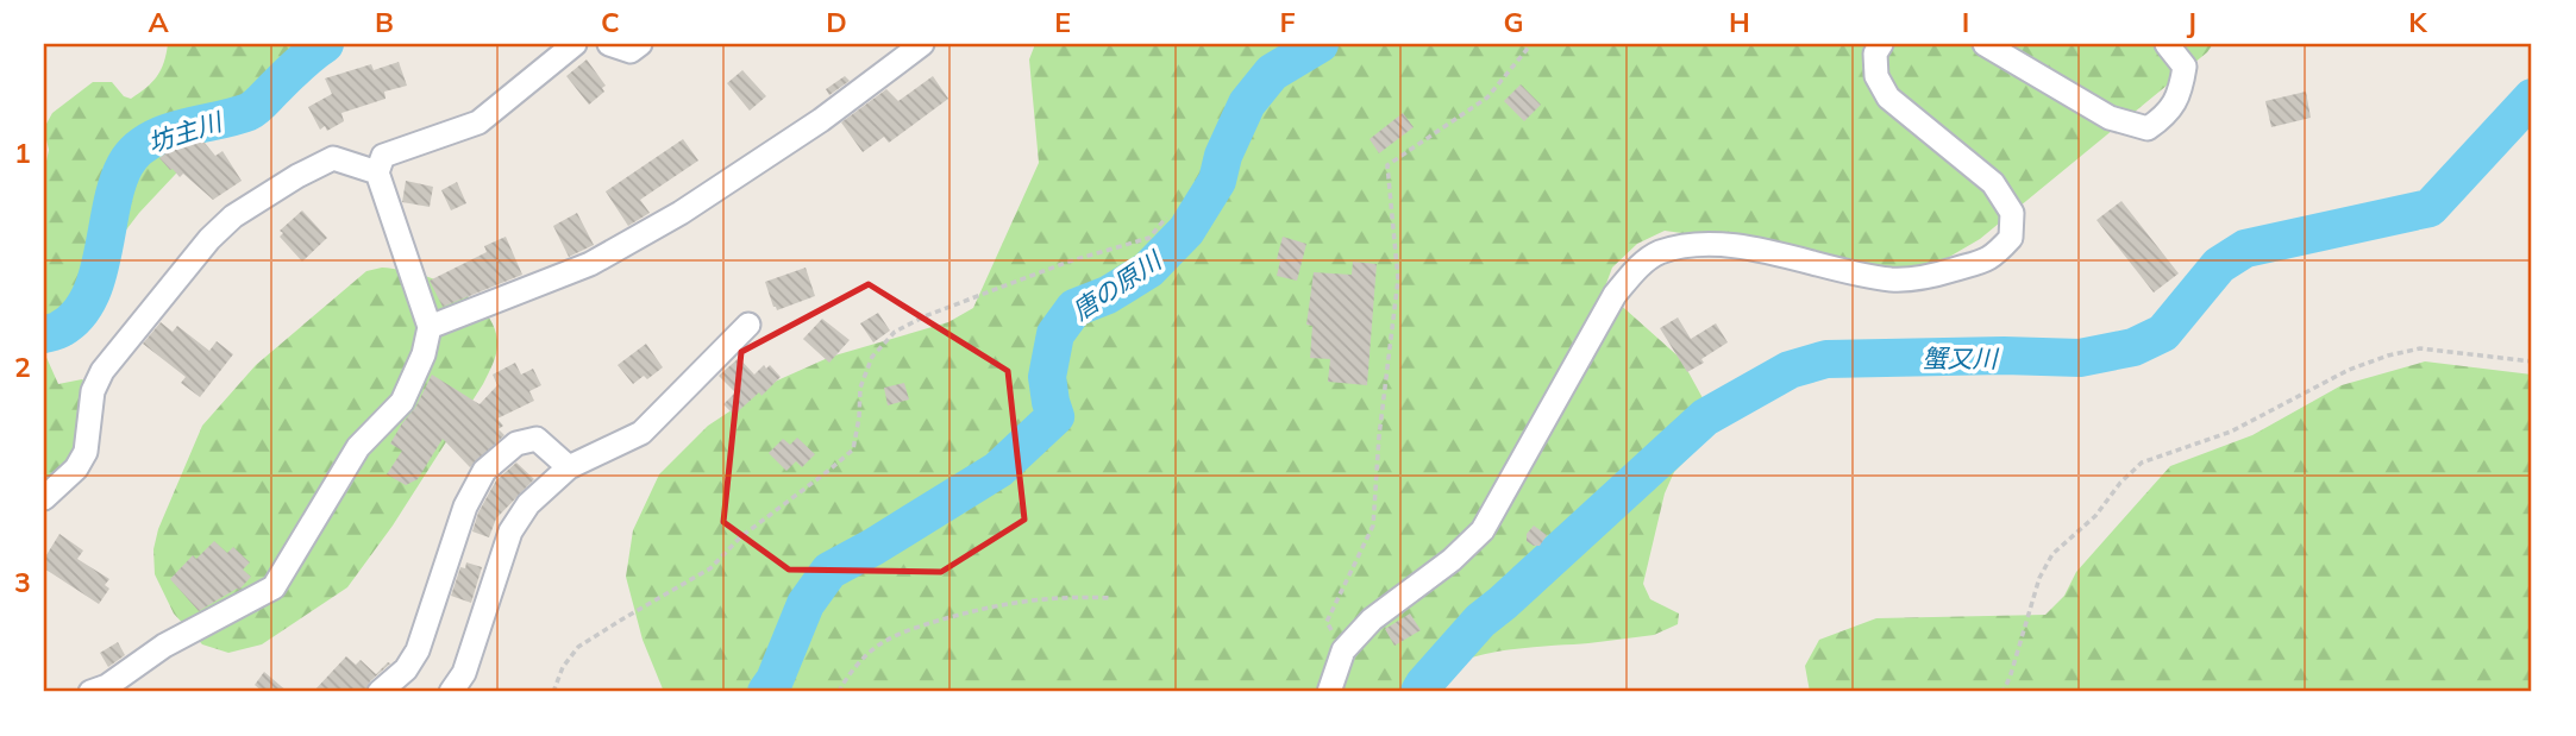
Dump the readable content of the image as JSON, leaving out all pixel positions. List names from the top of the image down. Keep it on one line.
{"water":["坊主川","唐の原川","蟹又川"],"grid":{"columns":["A","B","C","D","E","F","G","H","I","J","K"],"rows":["1","2","3"]}}
